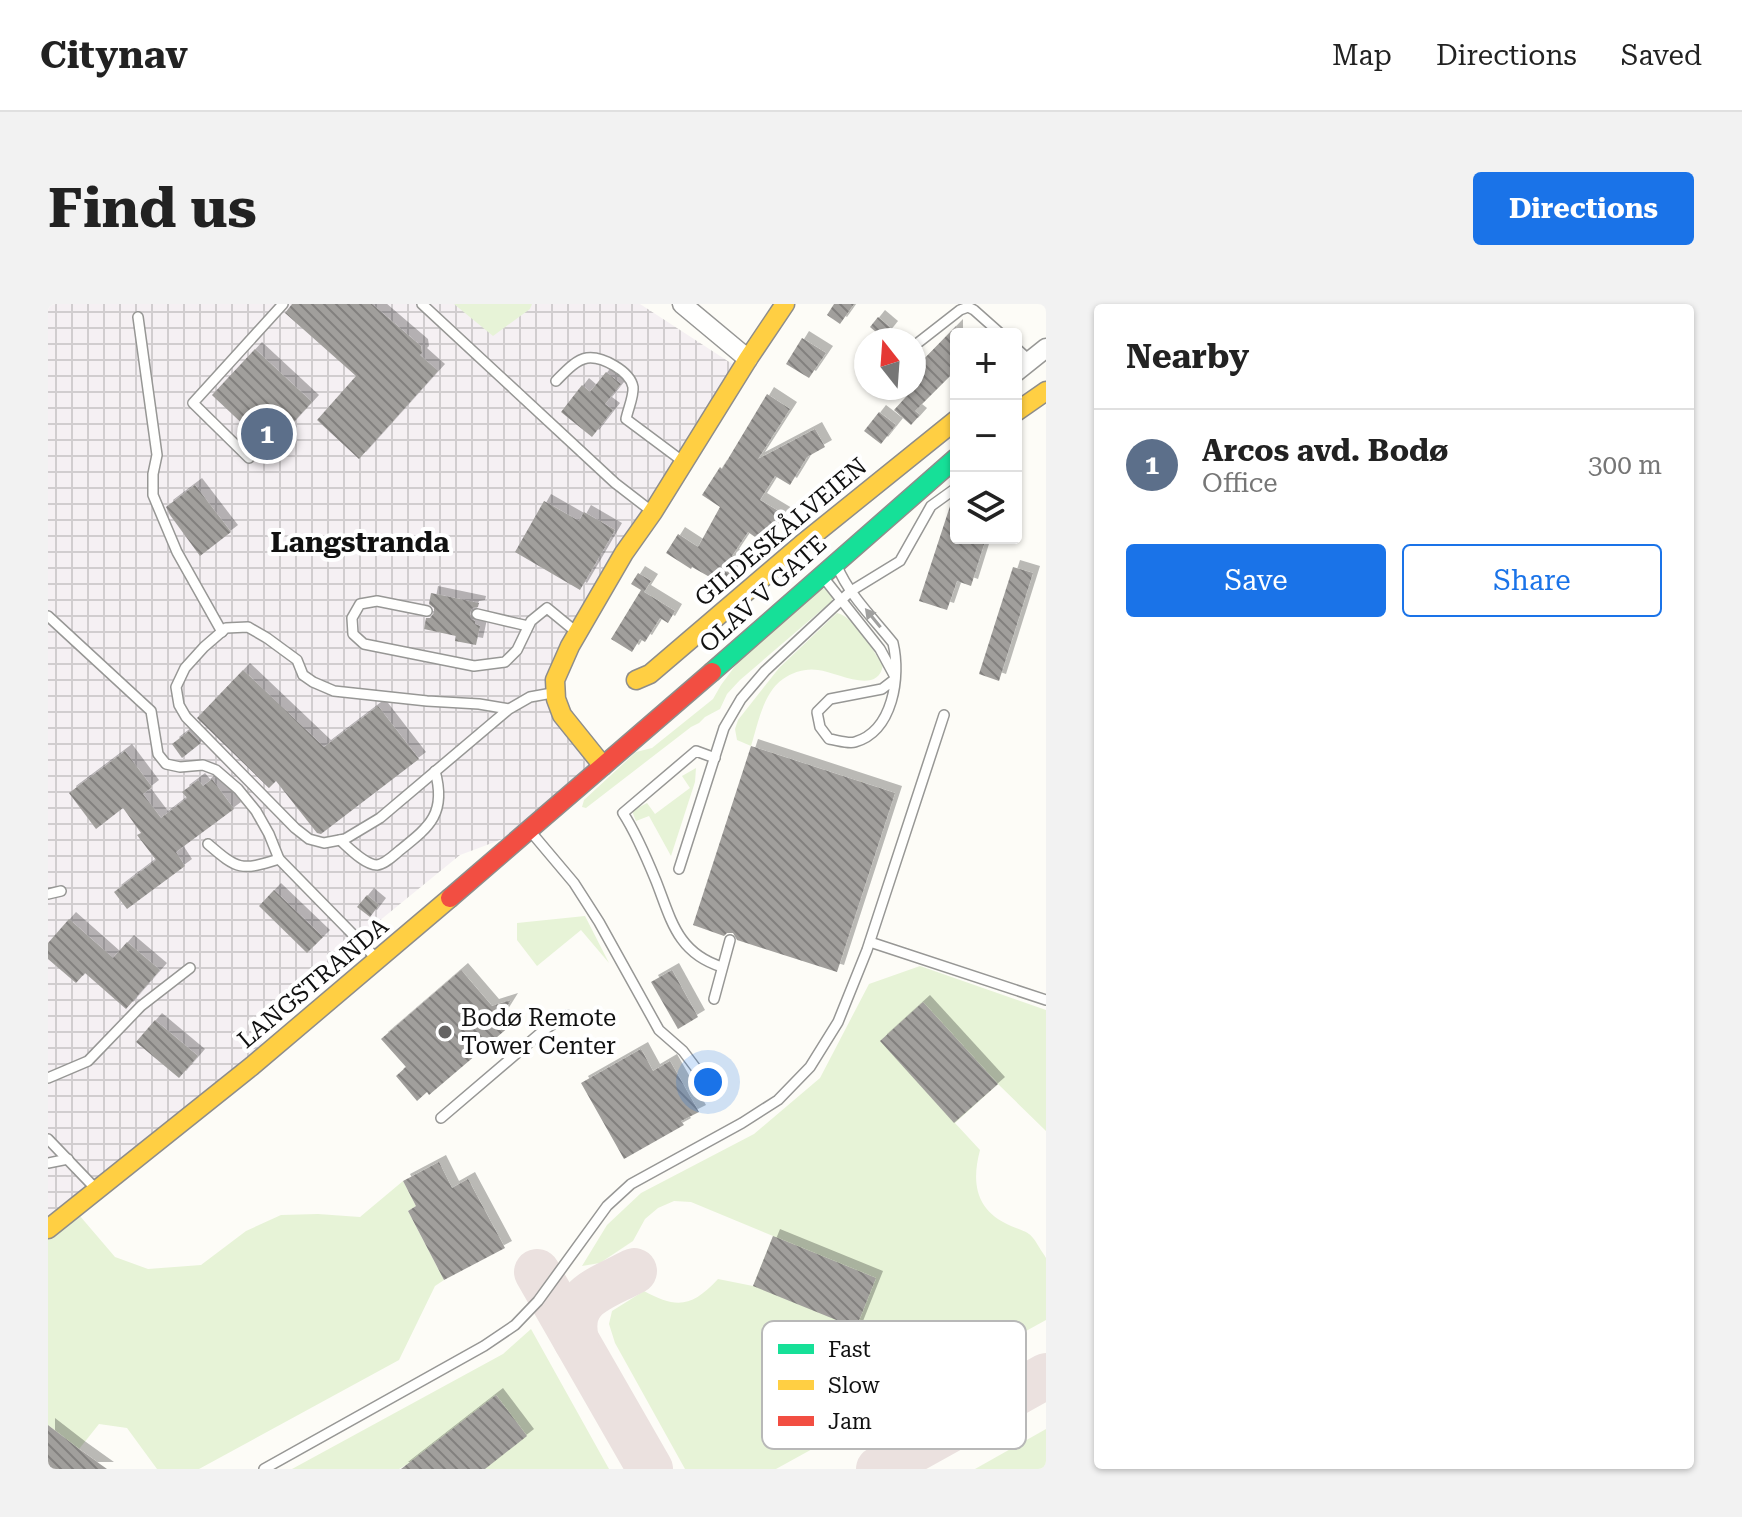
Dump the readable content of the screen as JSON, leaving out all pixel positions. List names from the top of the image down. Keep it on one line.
{"streets":{"street":["GILDESKÅLVEIEN","OLAV V GATE","LANGSTRANDA"]},"crossings":[["OLAV V GATE","LANGSTRANDA"]],"districts":["Langstranda"],"places":["Bodø Remote Tower Center"],"legend":["Fast","Slow","Jam"],"north":"top","page":{"header":"Citynav","nav":["Map","Directions","Saved"],"buttons":["Directions",["Save","Share"]],"title":"Find us","heading":"Nearby","map_buttons":["+","−"],"pins":"1","list":[{"mark":"1","name":"Arcos avd. Bodø","note":"Office","value":"300 m"}]}}
